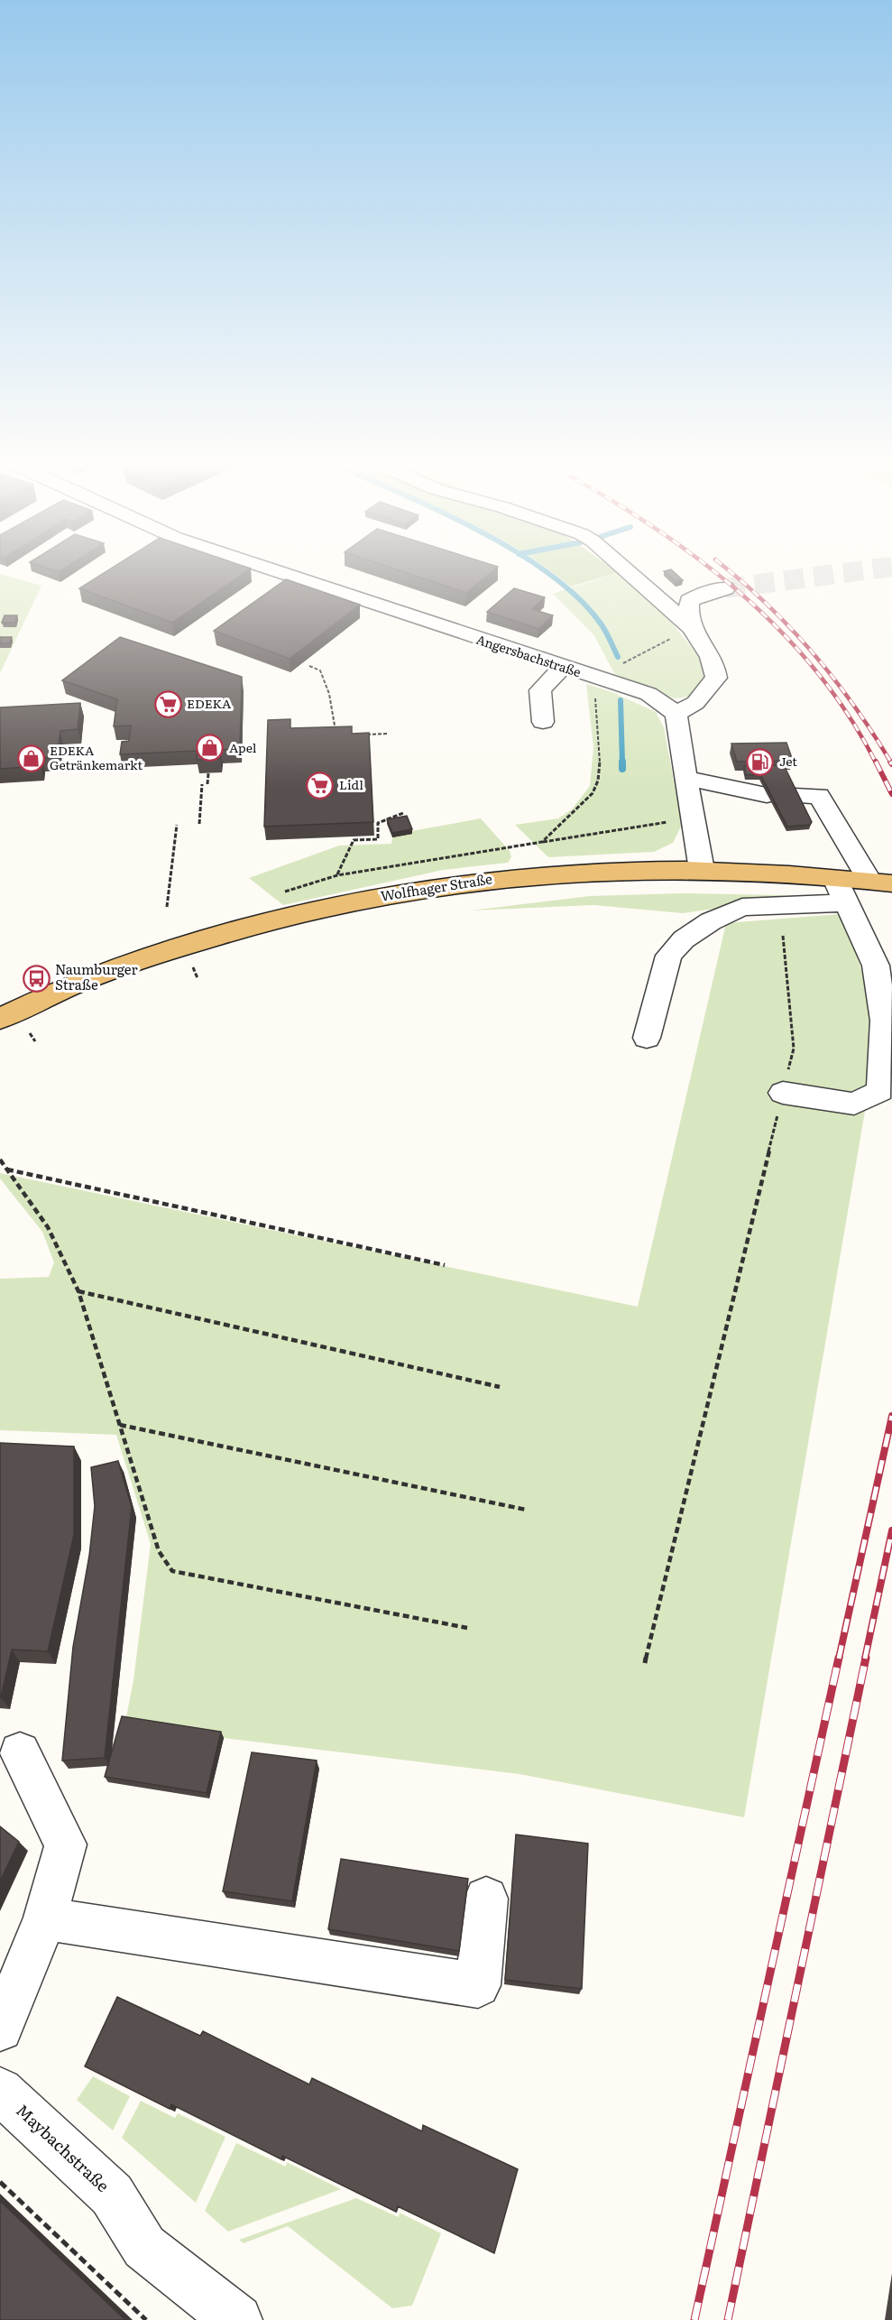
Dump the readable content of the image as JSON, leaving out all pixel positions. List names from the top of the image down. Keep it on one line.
{"streets":{"main road":["Wolfhager Straße"],"street":["Angersbachstraße","Maybachstraße"]},"places":{"supermarket":["EDEKA","Lidl"],"shop":["Apel","EDEKA Getränkemarkt"],"fuel station":["Jet"],"bus stop":["Naumburger Straße"]}}
